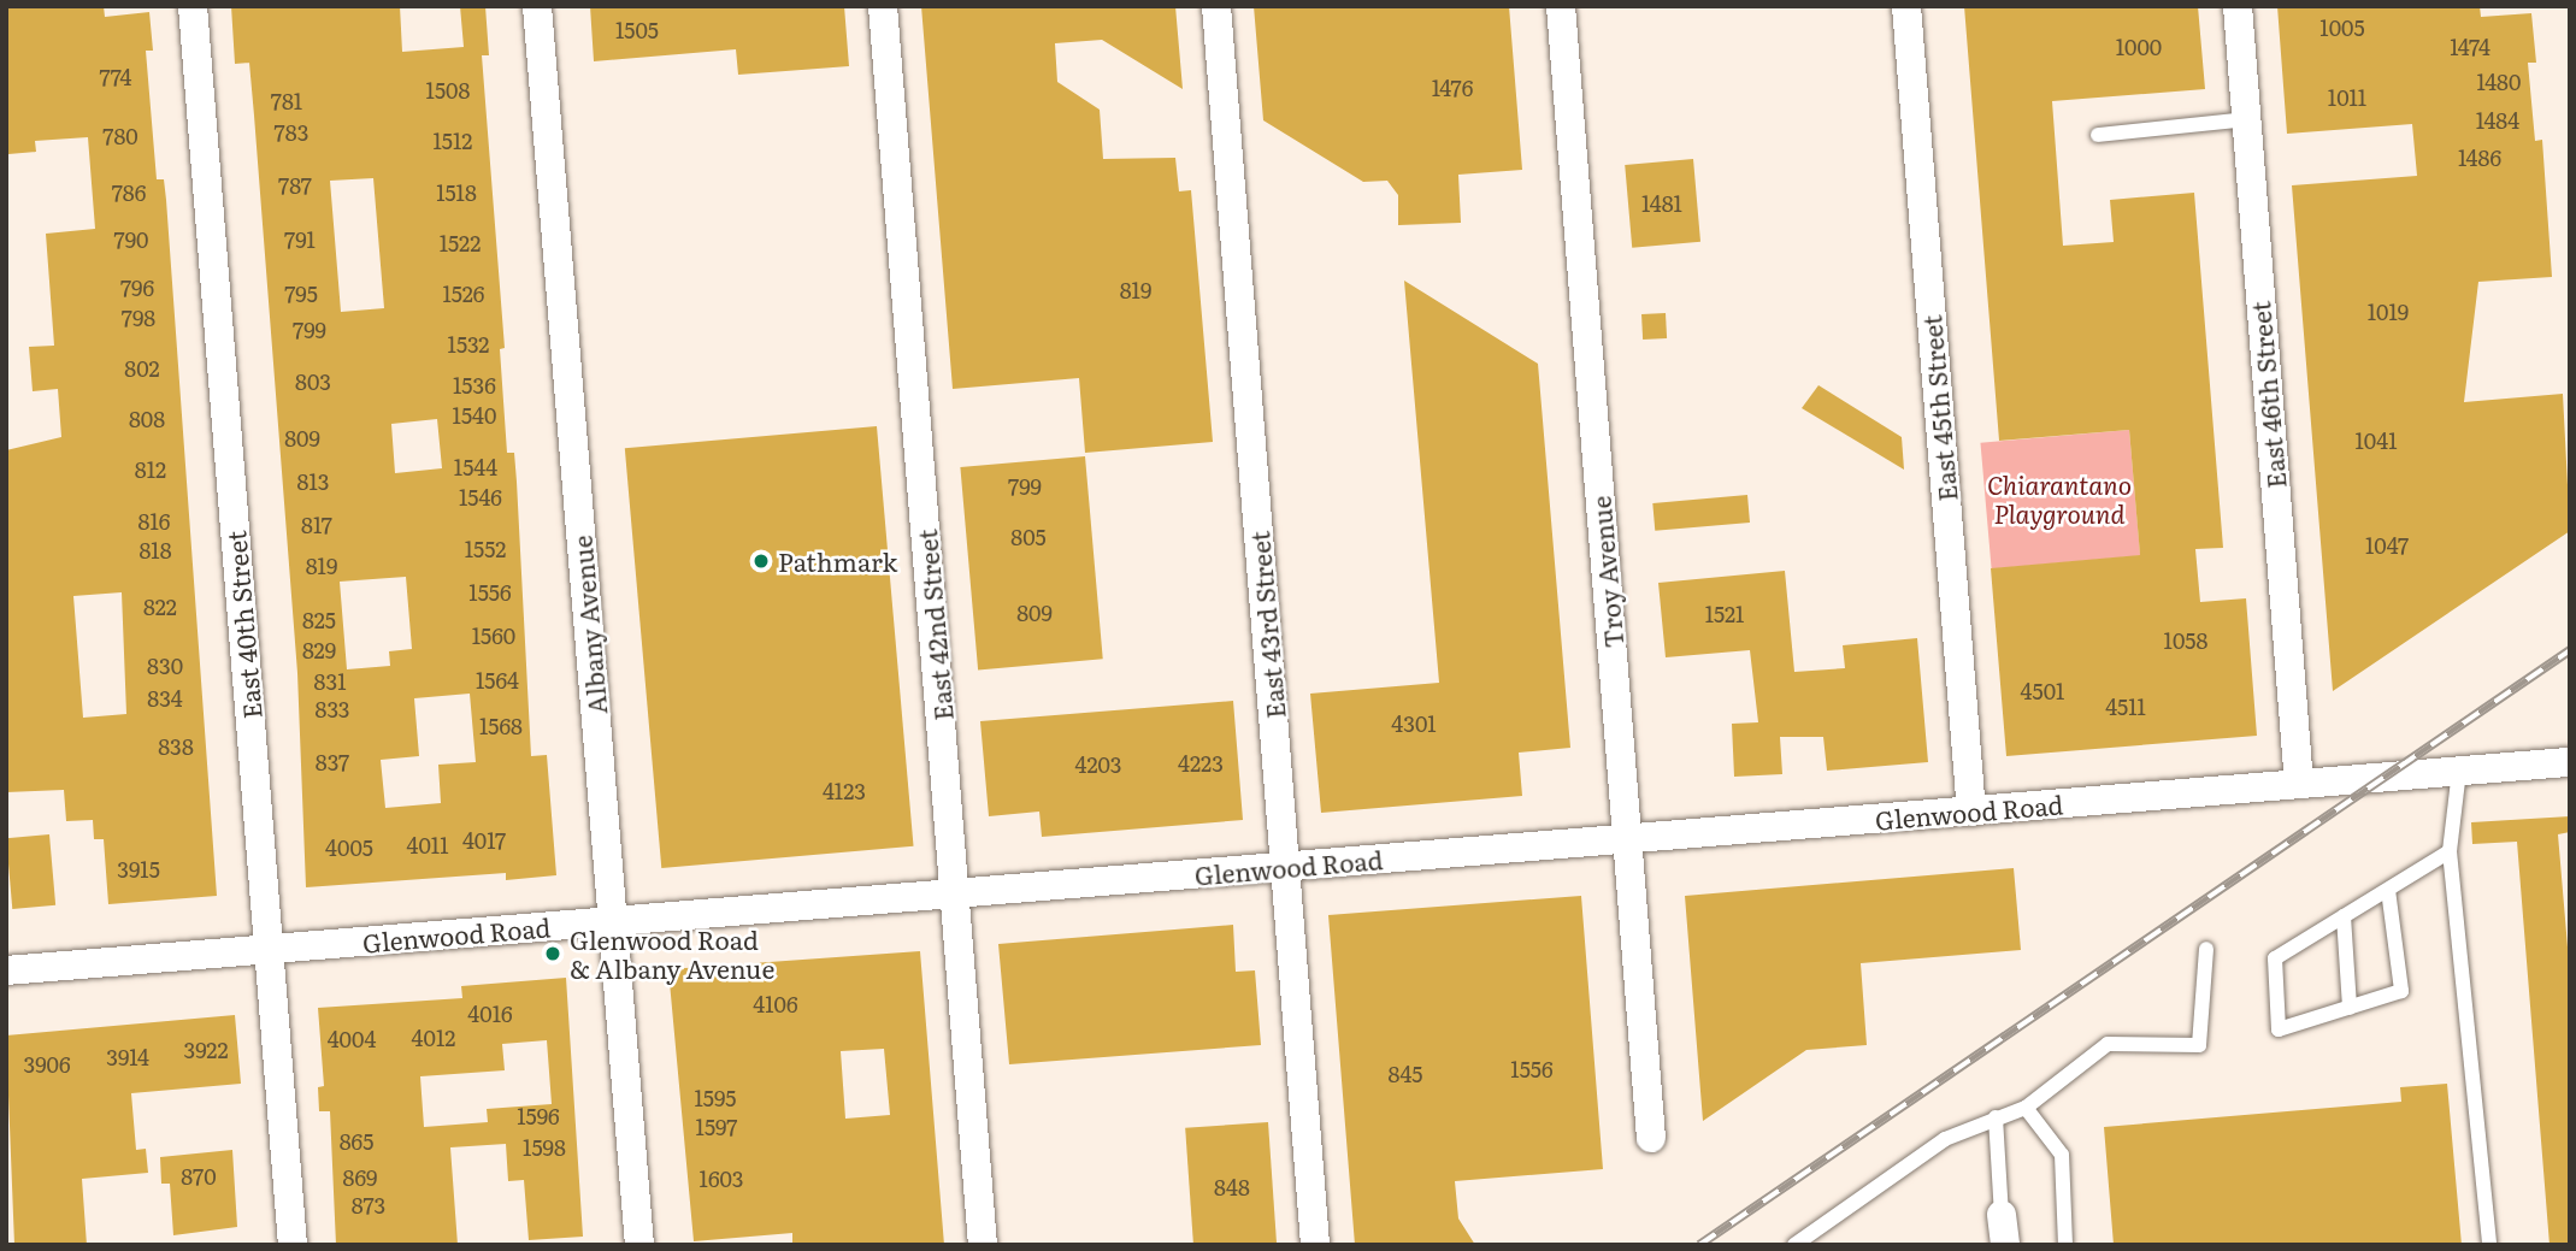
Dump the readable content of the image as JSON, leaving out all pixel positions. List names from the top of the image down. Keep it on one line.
{"streets":{"street":["East 46th Street","East 45th Street","Troy Avenue","East 40th Street","Albany Avenue","East 42nd Street","East 43rd Street","Glenwood Road"]},"crossings":[["East 46th Street","Glenwood Road"],["East 45th Street","Glenwood Road"],["Troy Avenue","Glenwood Road"],["East 40th Street","Glenwood Road"],["Albany Avenue","Glenwood Road"],["East 42nd Street","Glenwood Road"],["East 43rd Street","Glenwood Road"]],"parks":["Chiarantano Playground"],"places":["Pathmark","Glenwood Road & Albany Avenue"],"house_numbers":["1005","1505","1000","1474","774","1480","1476","1508","1011","781","1484","783","780","1512","1486","787","786","1518","1481","790","791","1522","796","819","795","1526","1019","798","799","1532","802","803","1536","1540","808","809","1041","1544","812","813","799","1546","816","817","805","1047","1552","818","819","1556","822","809","1521","825","1560","1058","829","830","1564","831","4501","834","4511","833","4301","1568","838","837","4223","4203","4123","4017","4011","4005","3915","4106","4016","4012","4004","3922","3914","3906","1556","845","1595","1596","1597","865","1598","870","869","1603","848","873"]}
